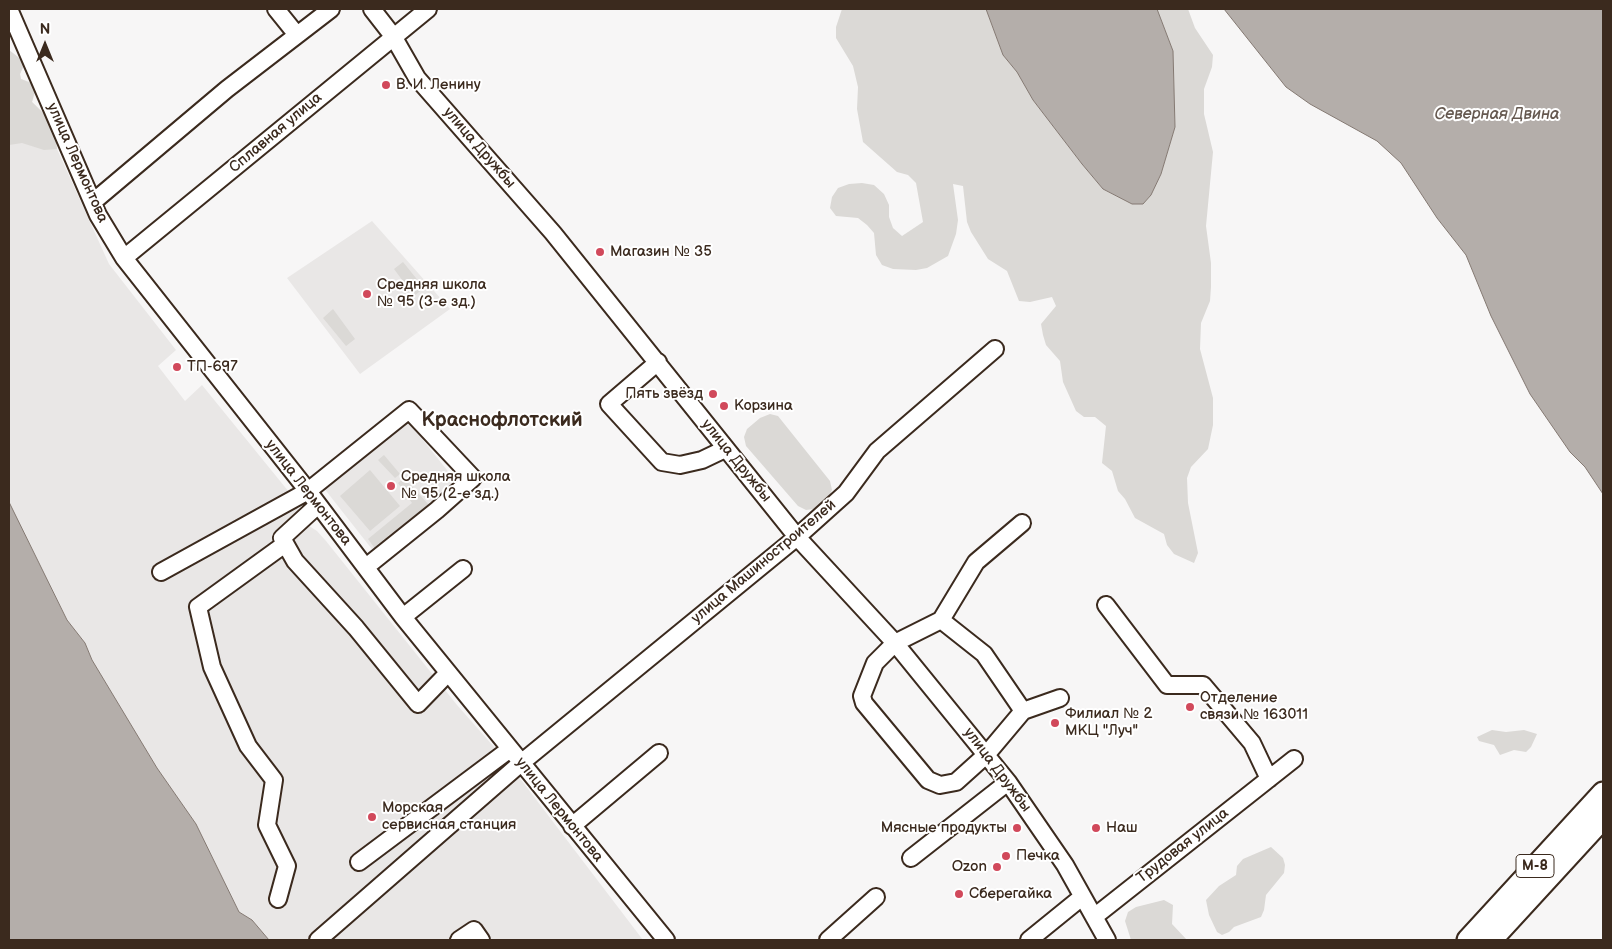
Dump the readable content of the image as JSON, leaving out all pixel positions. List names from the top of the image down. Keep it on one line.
{"streets":{"main road":["М-8"],"street":["Сплавная улица","улица Дружбы","улица Лермонтова","улица Машиностроителей","Трудовая улица"]},"crossings":[["Сплавная улица","улица Дружбы"],["Сплавная улица","улица Лермонтова"],["улица Дружбы","улица Машиностроителей"],["улица Дружбы","Трудовая улица"],["улица Лермонтова","улица Машиностроителей"]],"districts":["Краснофлотский"],"water":["Северная Двина"],"places":["В. И. Ленину","Магазин № 35","Средняя школа № 95 (3-е зд.)","ТП-697","Пять звёзд","Корзина","Средняя школа № 95 (2-е зд.)","Отделение связи № 163011","Филиал № 2 МКЦ \"Луч\"","Морская сервисная станция","Мясные продукты","Наш","Печка","Ozon","Сберегайка"],"north":"top"}
